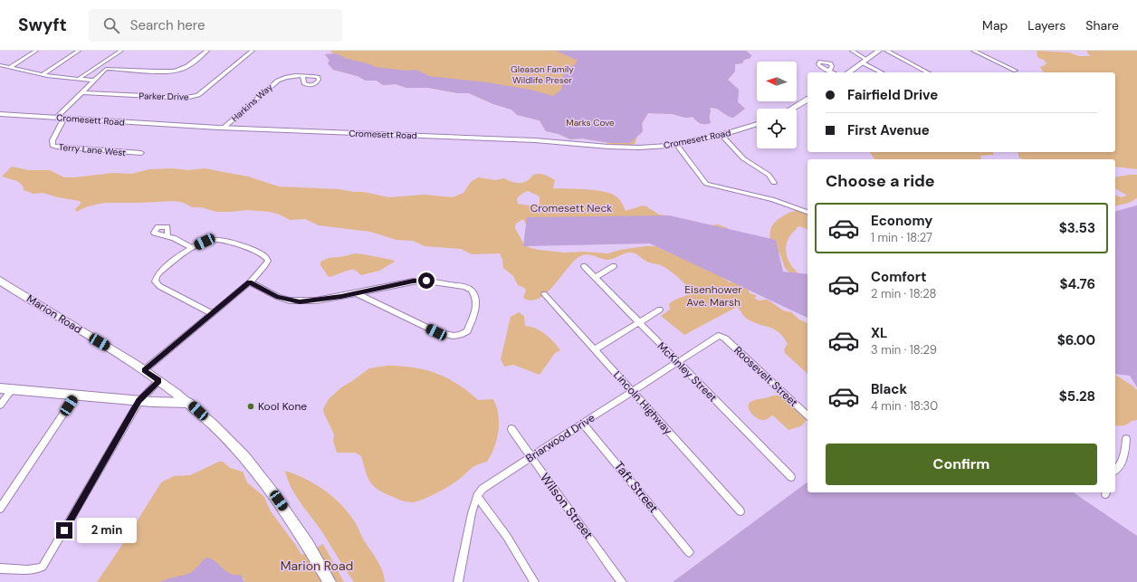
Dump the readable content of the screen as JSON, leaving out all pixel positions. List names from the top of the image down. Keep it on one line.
{"streets":{"main road":["Marion Road"],"street":["Parker Drive","Harkins Way","Cromesett Road","Terry Lane West","McKinley Street","Roosevelt Street","Lincoln Highway","Briarwood Drive","Taft Street","Wilson Street"]},"crossings":[["Harkins Way","Cromesett Road"],["Cromesett Road","Terry Lane West"],["McKinley Street","Briarwood Drive"],["Roosevelt Street","Briarwood Drive"],["Lincoln Highway","Briarwood Drive"],["Briarwood Drive","Taft Street"],["Briarwood Drive","Wilson Street"]],"parks":["Gleason Family Wildlife Preser","Marks Cove","Cromesett Neck","Eisenhower Ave. Marsh","Marion Road"],"places":["Kool Kone"],"north":"left","page":{"header":"Swyft","search":"Search here","nav":["Map","Layers","Share"],"banner":["Fairfield Drive","First Avenue"],"heading":"Choose a ride","list":[{"name":"Economy","note":"1 min · 18:27","value":"$3.53"},{"name":"Comfort","note":"2 min · 18:28","value":"$4.76"},{"name":"XL","note":"3 min · 18:29","value":"$6.00"},{"name":"Black","note":"4 min · 18:30","value":"$5.28"}],"buttons":"Confirm","bubble":"2 min"}}
